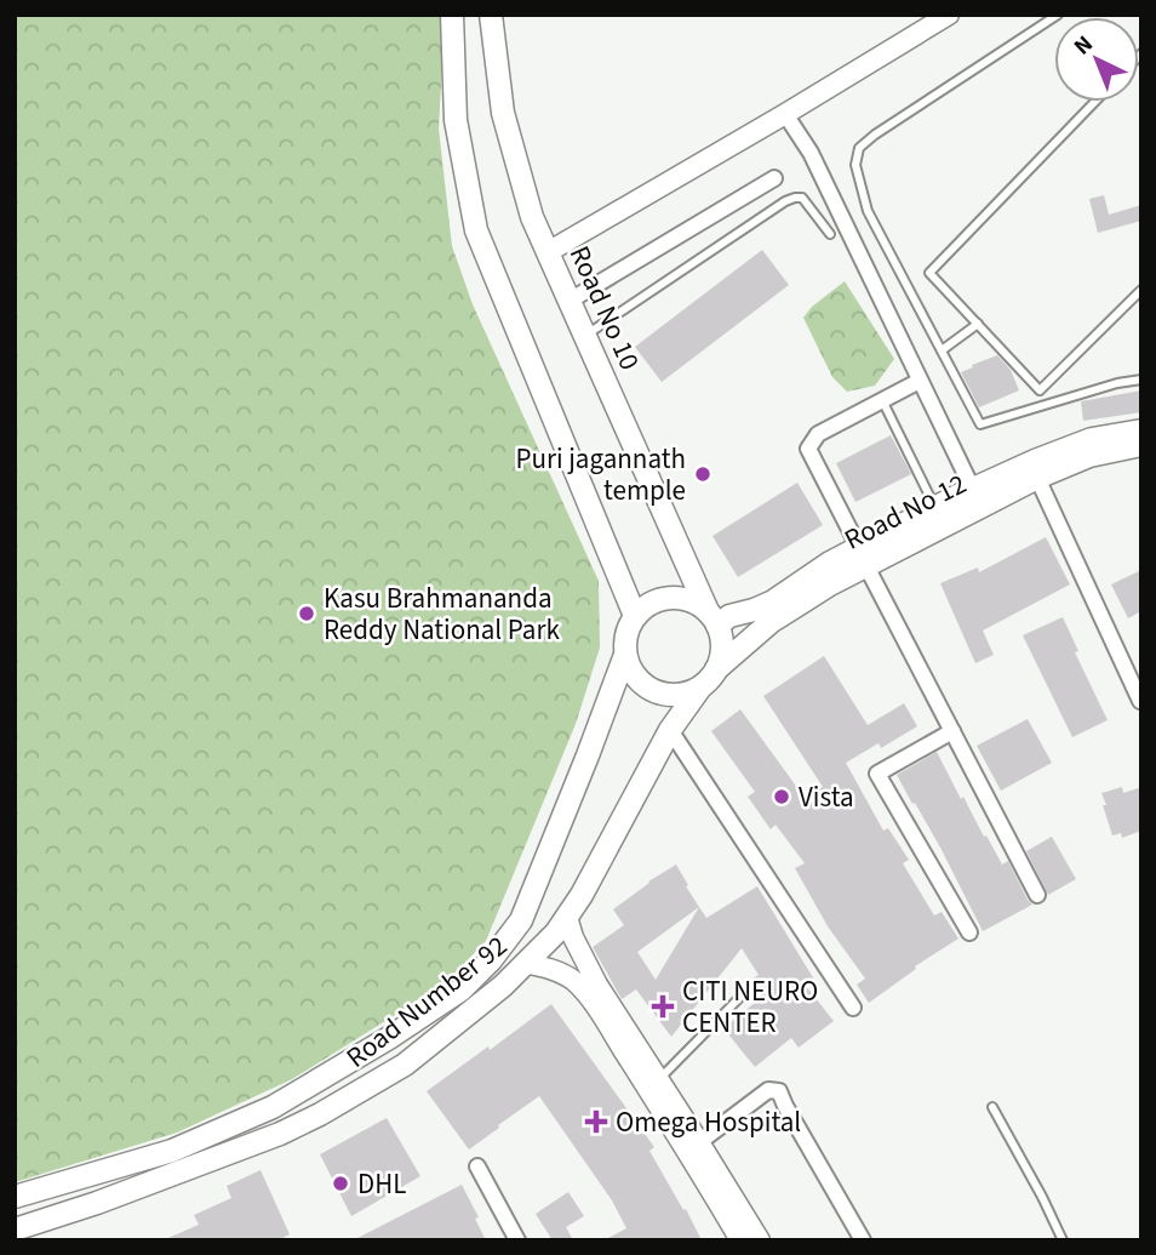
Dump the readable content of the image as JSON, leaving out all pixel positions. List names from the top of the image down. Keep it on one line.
{"streets":{"main road":["Road No 10","Road No 12","Road Number 92"]},"crossings":[["Road No 10","Road No 12"],["Road No 10","Road Number 92"],["Road No 12","Road Number 92"]],"places":{"other":["Puri jagannath temple","Kasu Brahmananda Reddy National Park","Vista","DHL"],"health":["CITI NEURO CENTER","Omega Hospital"]},"north":"top left"}
